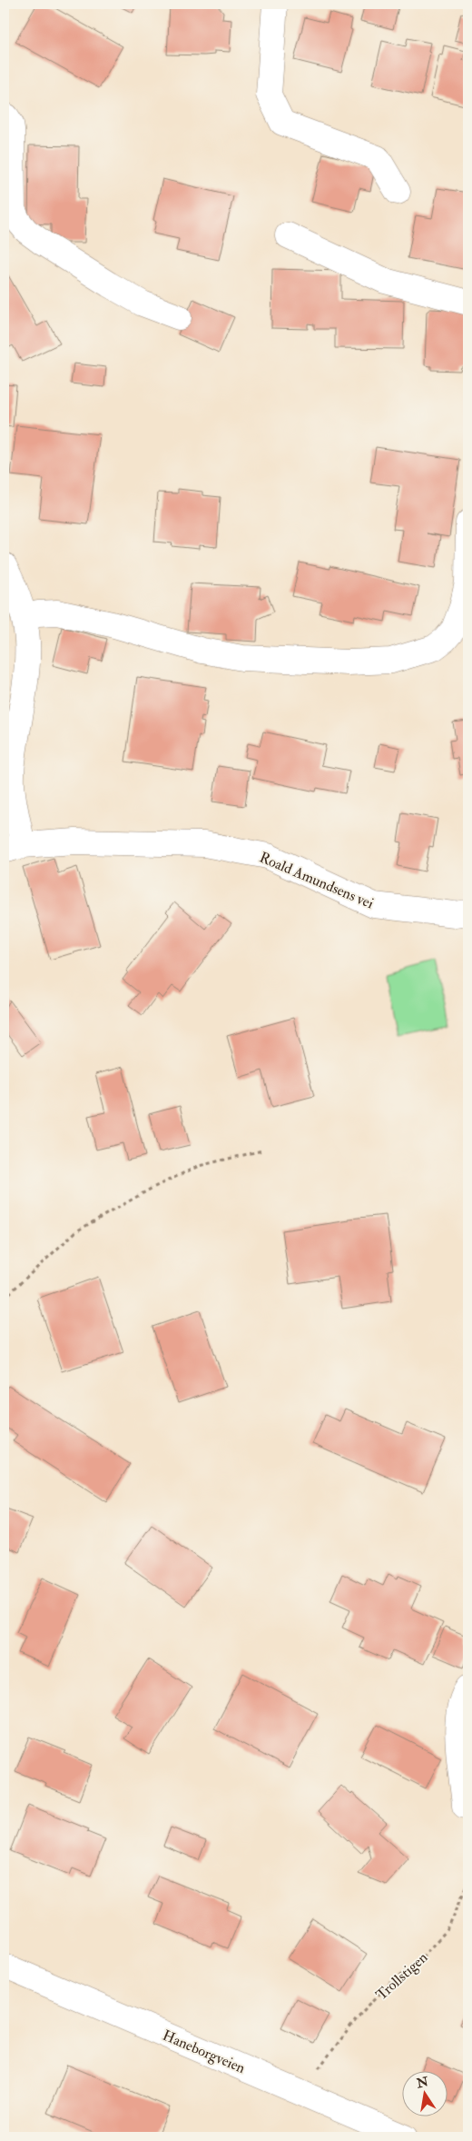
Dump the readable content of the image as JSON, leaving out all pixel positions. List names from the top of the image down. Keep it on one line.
{"streets":{"street":["Roald Amundsens vei","Haneborgveien"],"path":["Trollstigen"]},"north":"top"}
